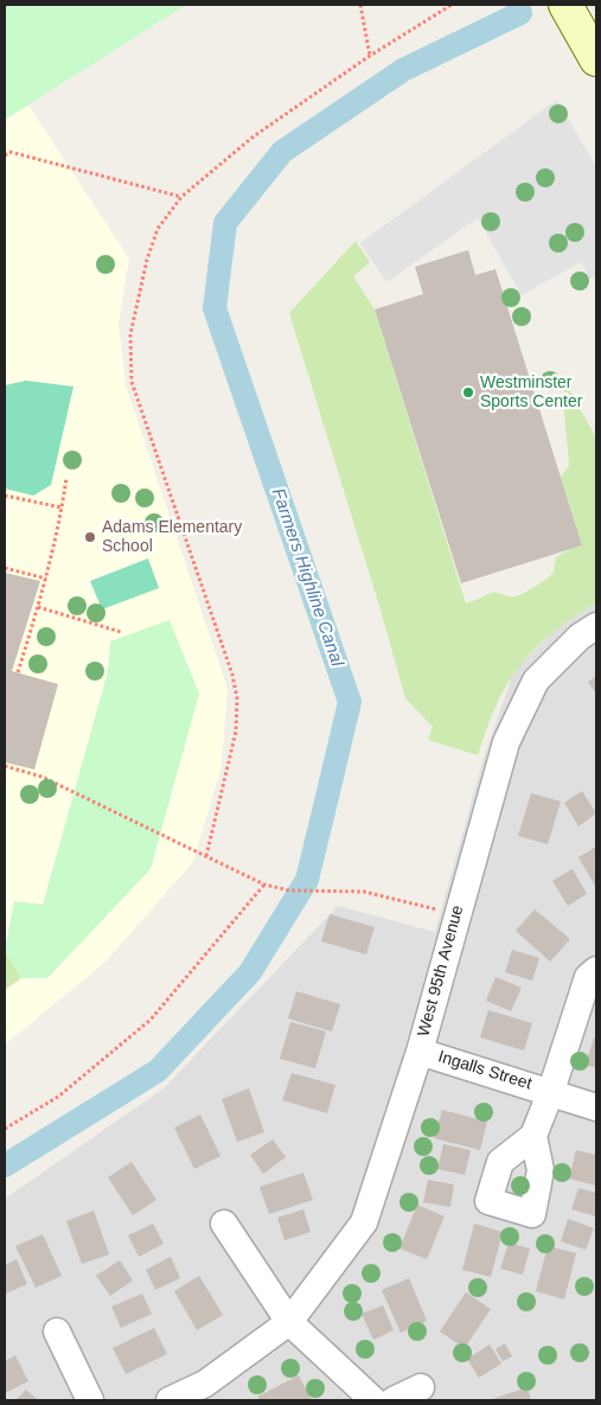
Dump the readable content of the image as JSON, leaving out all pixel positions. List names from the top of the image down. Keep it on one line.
{"streets":{"street":["West 95th Avenue","Ingalls Street"]},"crossings":[["West 95th Avenue","Ingalls Street"]],"water":["Farmers Highline Canal"],"places":["Westminster Sports Center","Adams Elementary School"]}
